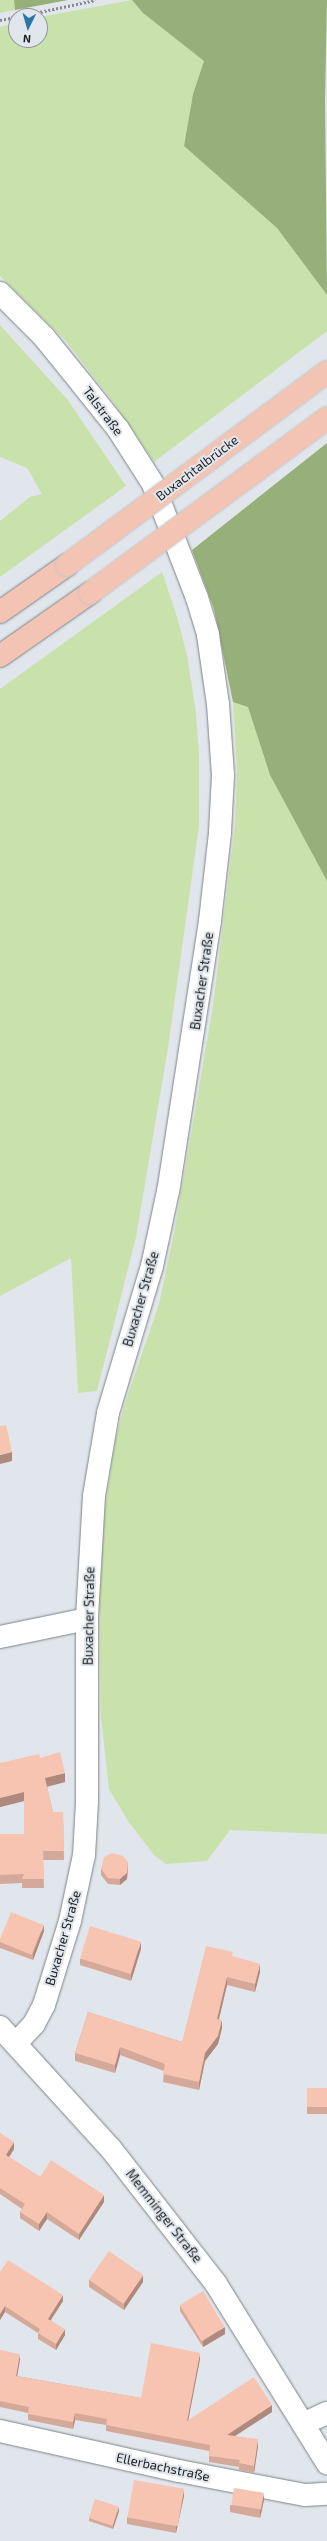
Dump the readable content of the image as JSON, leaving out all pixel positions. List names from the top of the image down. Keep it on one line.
{"streets":{"highway":["Buxachtalbrücke"],"street":["Talstraße","Buxacher Straße","Memminger Straße","Ellerbachstraße"]},"crossings":[["Talstraße","Buxacher Straße"],["Buxacher Straße","Memminger Straße"]],"north":"bottom"}
